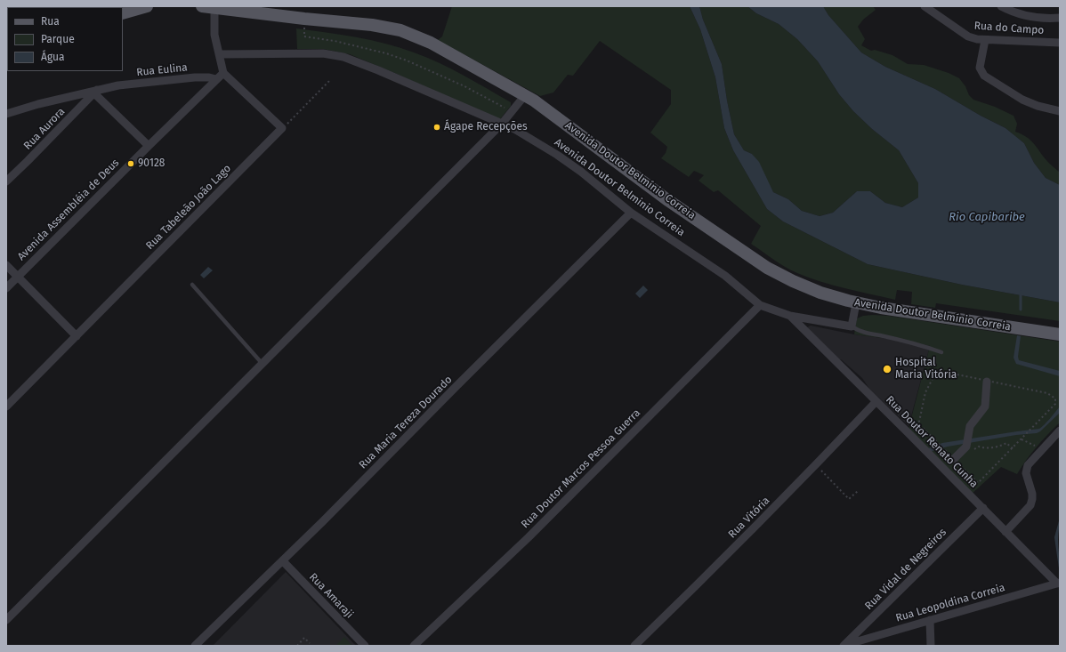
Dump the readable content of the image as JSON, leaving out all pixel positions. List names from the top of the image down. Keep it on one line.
{"streets":{"main road":["Avenida Doutor Belmínio Correia"],"street":["Rua do Campo","Rua Eulina","Rua Aurora","Avenida Doutor Belminio Correia","Rua Tabeleão João Lago","Avenida Assembléia de Deus","Rua Maria Tereza Dourado","Rua Doutor Renato Cunha","Rua Doutor Marcos Pessoa Guerra","Rua Vitória","Rua Vidal de Negreiros","Rua Amaraji","Rua Leopoldina Correia"]},"crossings":[["Rua Eulina","Rua Aurora"],["Rua Eulina","Avenida Assembléia de Deus"],["Avenida Doutor Belminio Correia","Rua Maria Tereza Dourado"],["Avenida Doutor Belminio Correia","Rua Doutor Renato Cunha"],["Avenida Doutor Belminio Correia","Rua Doutor Marcos Pessoa Guerra"],["Rua Maria Tereza Dourado","Rua Amaraji"],["Rua Doutor Renato Cunha","Rua Vitória"],["Rua Doutor Renato Cunha","Rua Vidal de Negreiros"],["Rua Doutor Renato Cunha","Rua Leopoldina Correia"],["Rua Vidal de Negreiros","Rua Leopoldina Correia"]],"water":["Rio Capibaribe"],"places":["Ágape Recepções","90128","Hospital Maria Vitória"],"legend":["Rua","Parque","Água"]}
